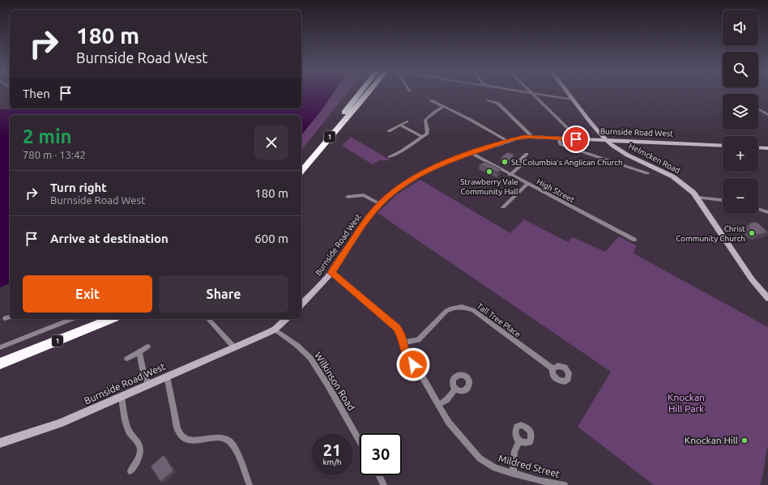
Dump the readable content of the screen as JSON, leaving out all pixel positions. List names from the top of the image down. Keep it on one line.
{"streets":{"highway":["1"],"street":["Burnside Road West","Helmcken Road","High Street","Tall Tree Place","Wilkinson Road","Mildred Street"]},"crossings":[["Burnside Road West","Helmcken Road"],["Burnside Road West","High Street"],["Burnside Road West","Wilkinson Road"],["Burnside Road West","Mildred Street"],["Tall Tree Place","Mildred Street"]],"parks":["Knockan Hill Park"],"places":["St. Columbia's Anglican Church","Strawberry Vale Community Hall","Christ Community Church","Knockan Hill"],"page":{"map_buttons":["+","−"],"turn":["180 m","Burnside Road West"],"then":"Then","heading":["2 min","780 m · 13:42"],"list":[{"name":"Turn right","note":"Burnside Road West","value":"180 m"},{"name":"Arrive at destination","value":"600 m"}],"buttons":["Exit","Share"],"speed":"21 km/h","limit":"30"}}
